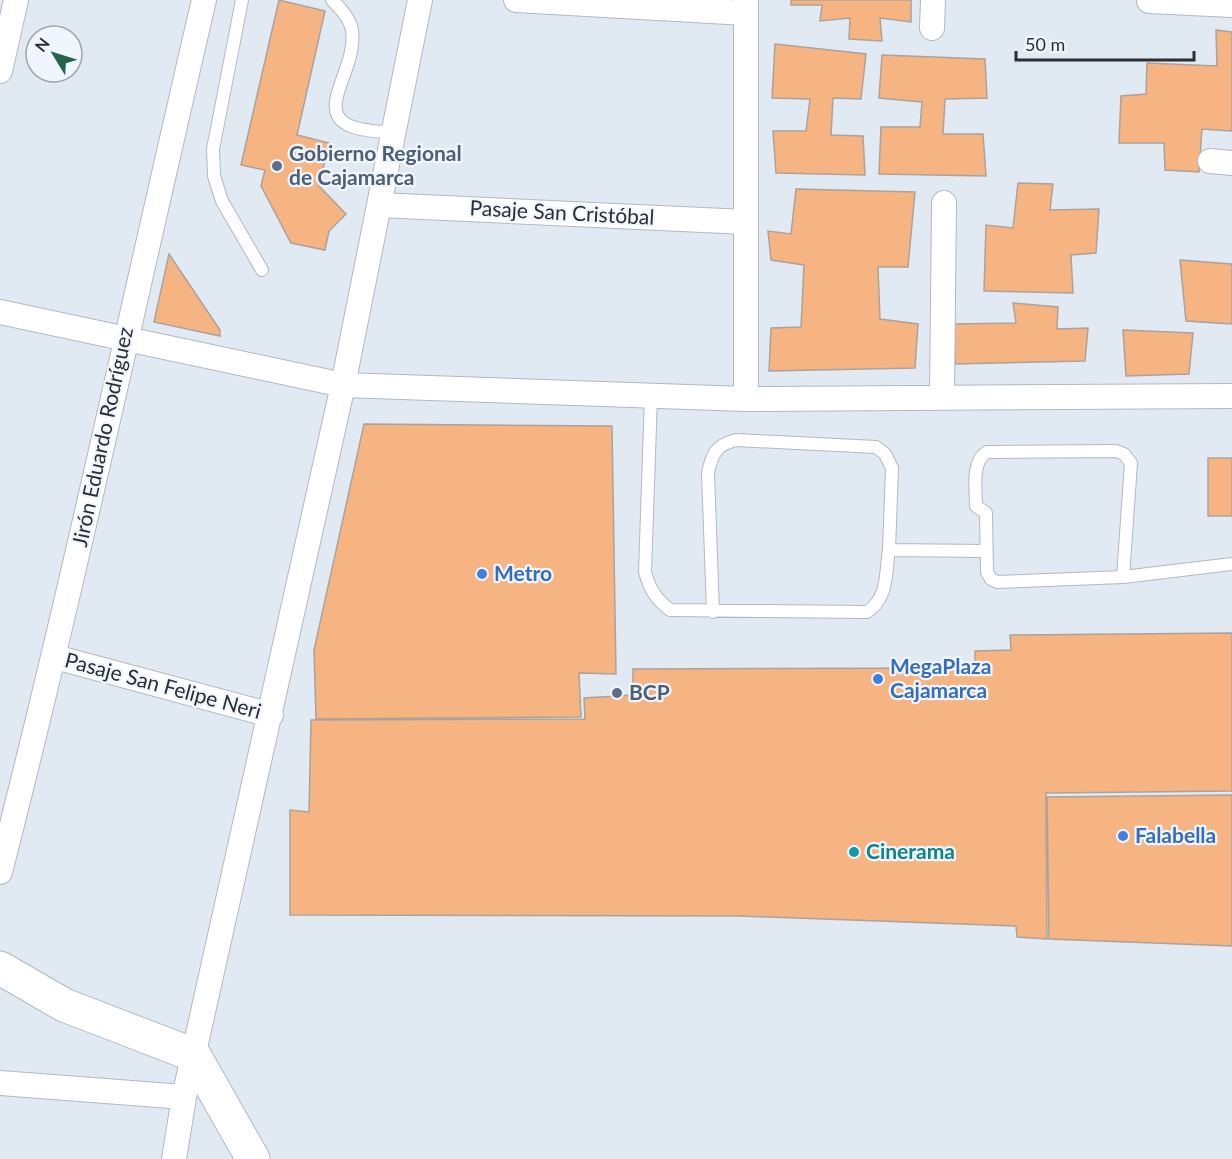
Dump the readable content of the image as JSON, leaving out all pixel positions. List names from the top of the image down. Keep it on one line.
{"streets":{"street":["Pasaje San Cristóbal","Jirón Eduardo Rodríguez","Pasaje San Felipe Neri"]},"crossings":[["Jirón Eduardo Rodríguez","Pasaje San Felipe Neri"]],"places":["Gobierno Regional de Cajamarca","Metro","MegaPlaza Cajamarca","BCP","Falabella","Cinerama"],"scale_bar":"50 m","north":"top left"}
